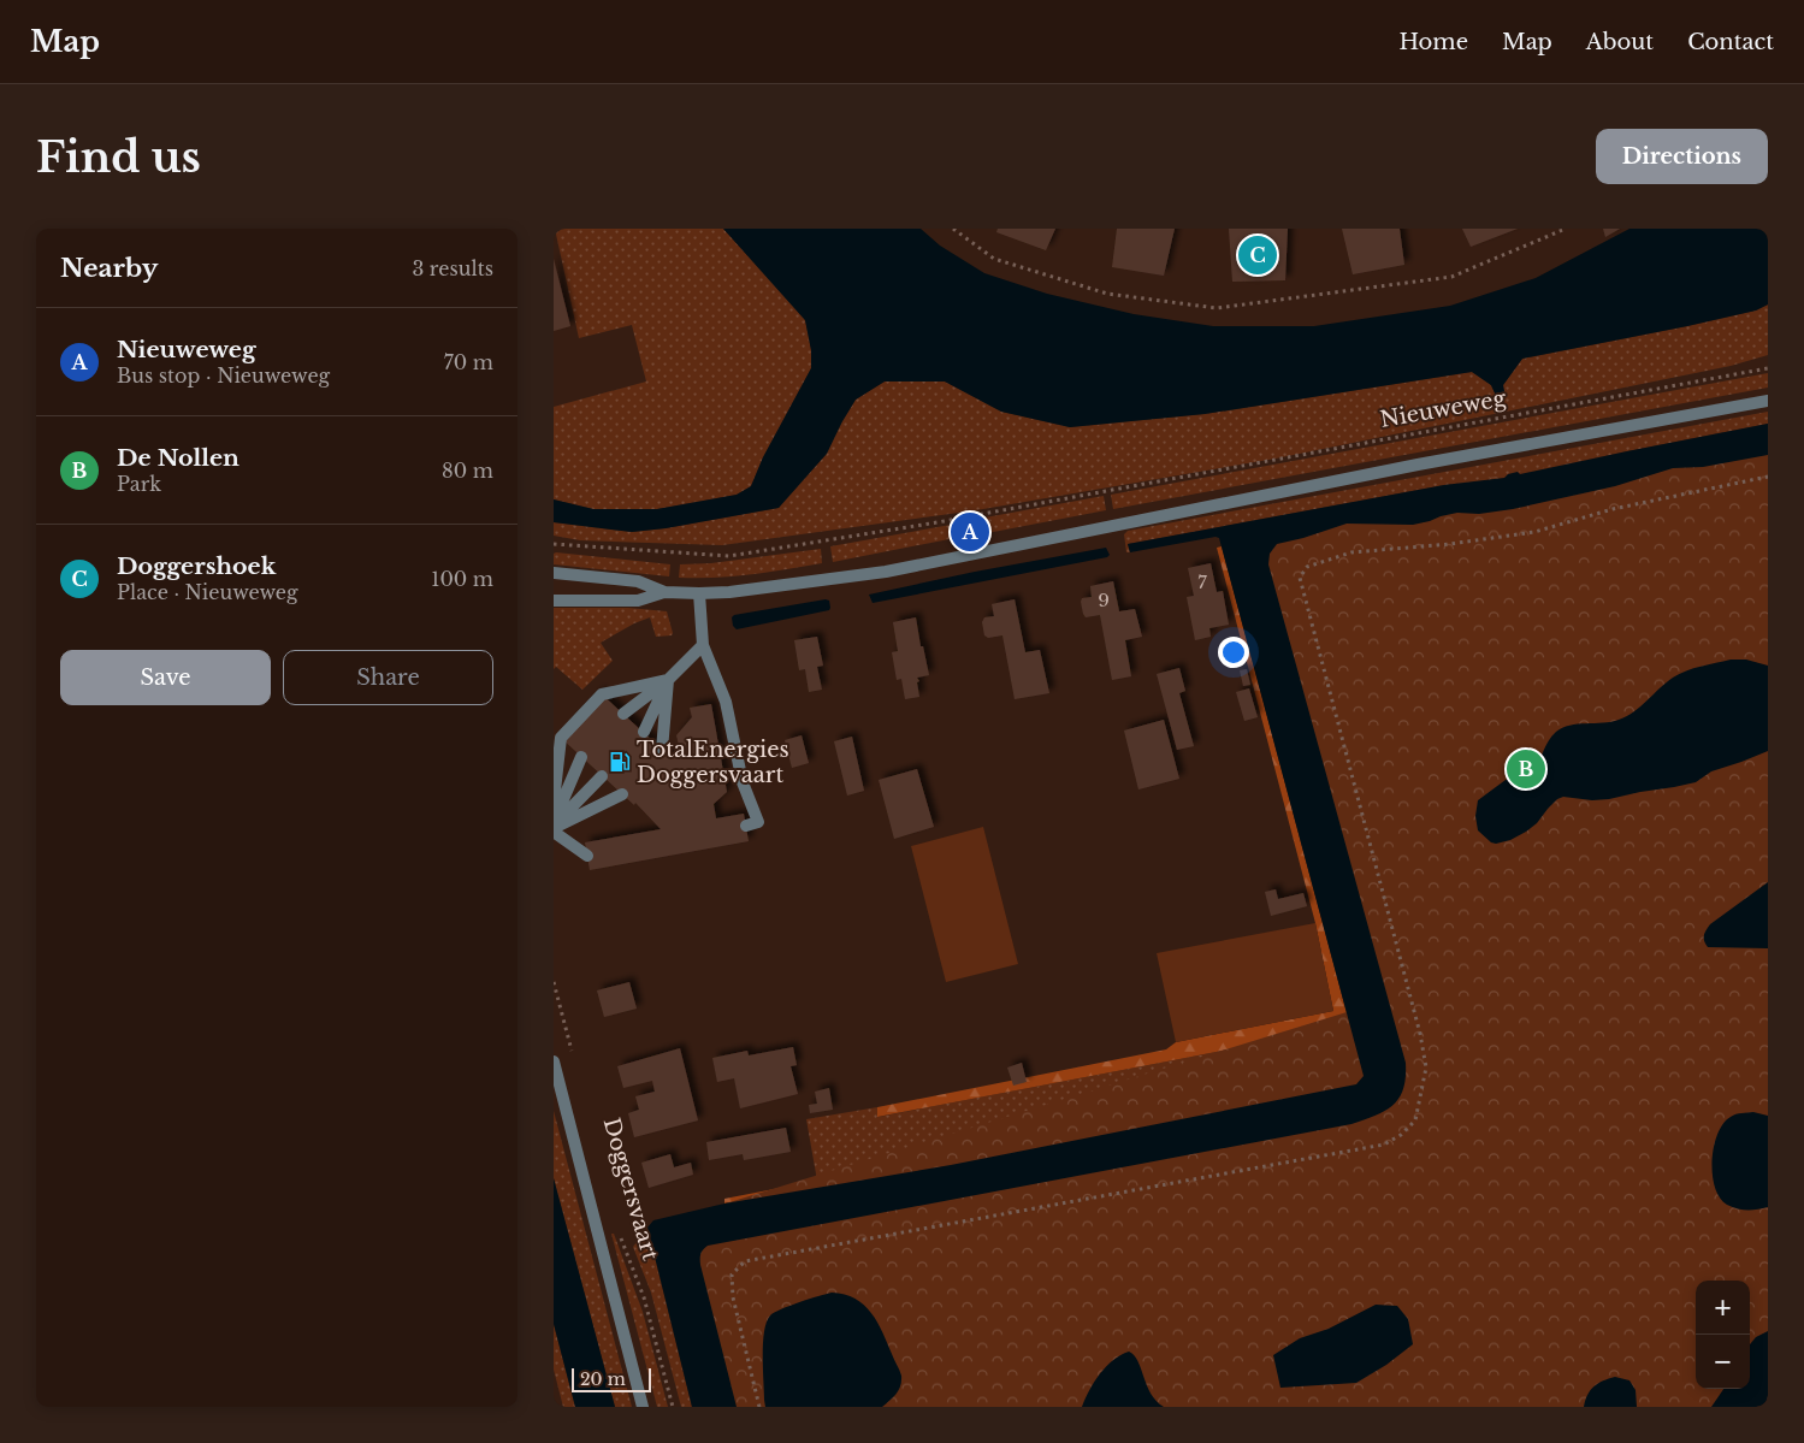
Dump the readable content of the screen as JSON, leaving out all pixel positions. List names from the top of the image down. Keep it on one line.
{"streets":{"street":["Doggersvaart"],"path":["Nieuweweg"]},"places":{"fuel station":["TotalEnergies Doggersvaart"]},"house_numbers":["7","9"],"scale_bar":"20 m","page":{"header":"Map","nav":["Home","Map","About","Contact"],"buttons":["Directions",["Save","Share"]],"title":"Find us","heading":["Nearby","3 results"],"pins":["C","A","B"],"list":[{"mark":"A","name":"Nieuweweg","note":"Bus stop · Nieuweweg","value":"70 m"},{"mark":"B","name":"De Nollen","note":"Park","value":"80 m"},{"mark":"C","name":"Doggershoek","note":"Place · Nieuweweg","value":"100 m"}],"map_buttons":["+","−"],"scale":"20 m"}}
